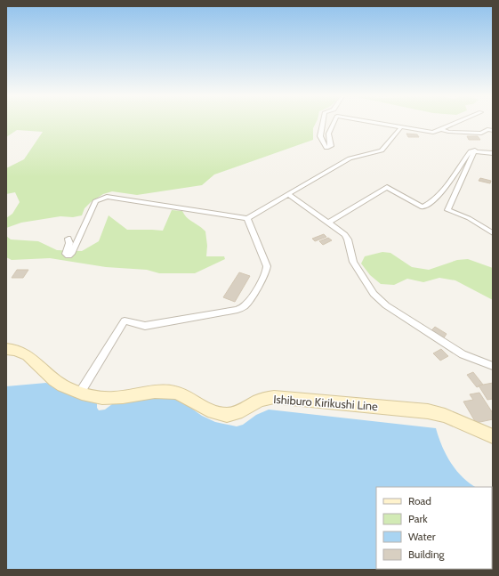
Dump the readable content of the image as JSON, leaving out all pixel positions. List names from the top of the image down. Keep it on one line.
{"streets":{"main road":["Ishiburo Kirikushi Line"]},"legend":["Road","Park","Water","Building"]}
